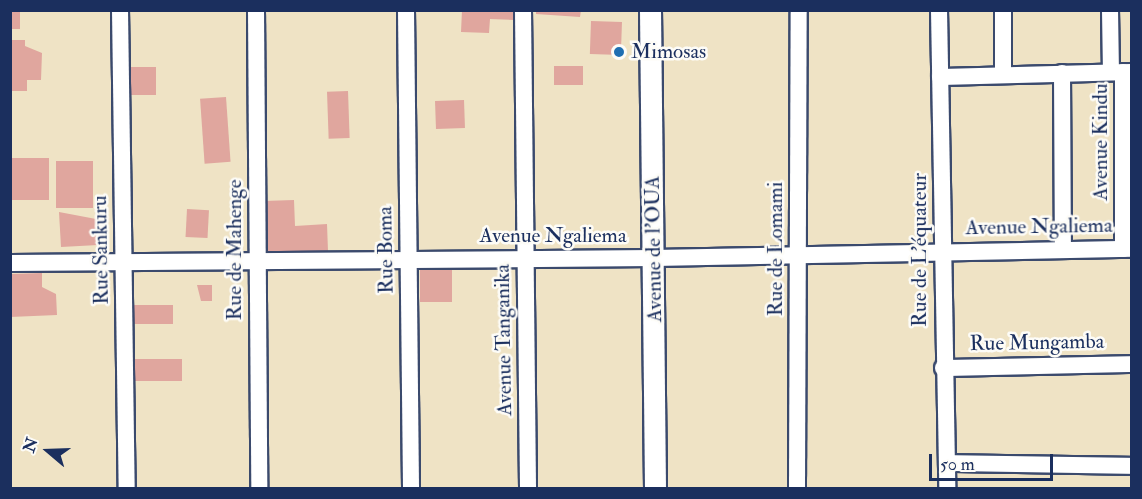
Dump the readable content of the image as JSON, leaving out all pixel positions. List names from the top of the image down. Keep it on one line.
{"streets":{"street":["Avenue Kindu","Avenue Ngaliema","Avenue de l’OUA","Rue de Lomami","Rue Sankuru","Rue de Mahenge","Rue Boma","Rue de L'équateur","Avenue Tanganika","Rue Mungamba"]},"crossings":[["Avenue Kindu","Avenue Ngaliema"],["Avenue Ngaliema","Avenue de l’OUA"],["Avenue Ngaliema","Rue de Lomami"],["Avenue Ngaliema","Rue Sankuru"],["Avenue Ngaliema","Rue de Mahenge"],["Avenue Ngaliema","Rue Boma"],["Avenue Ngaliema","Rue de L'équateur"],["Avenue Ngaliema","Avenue Tanganika"],["Rue de L'équateur","Rue Mungamba"]],"places":["Mimosas"],"scale_bar":"50 m","north":"left"}
